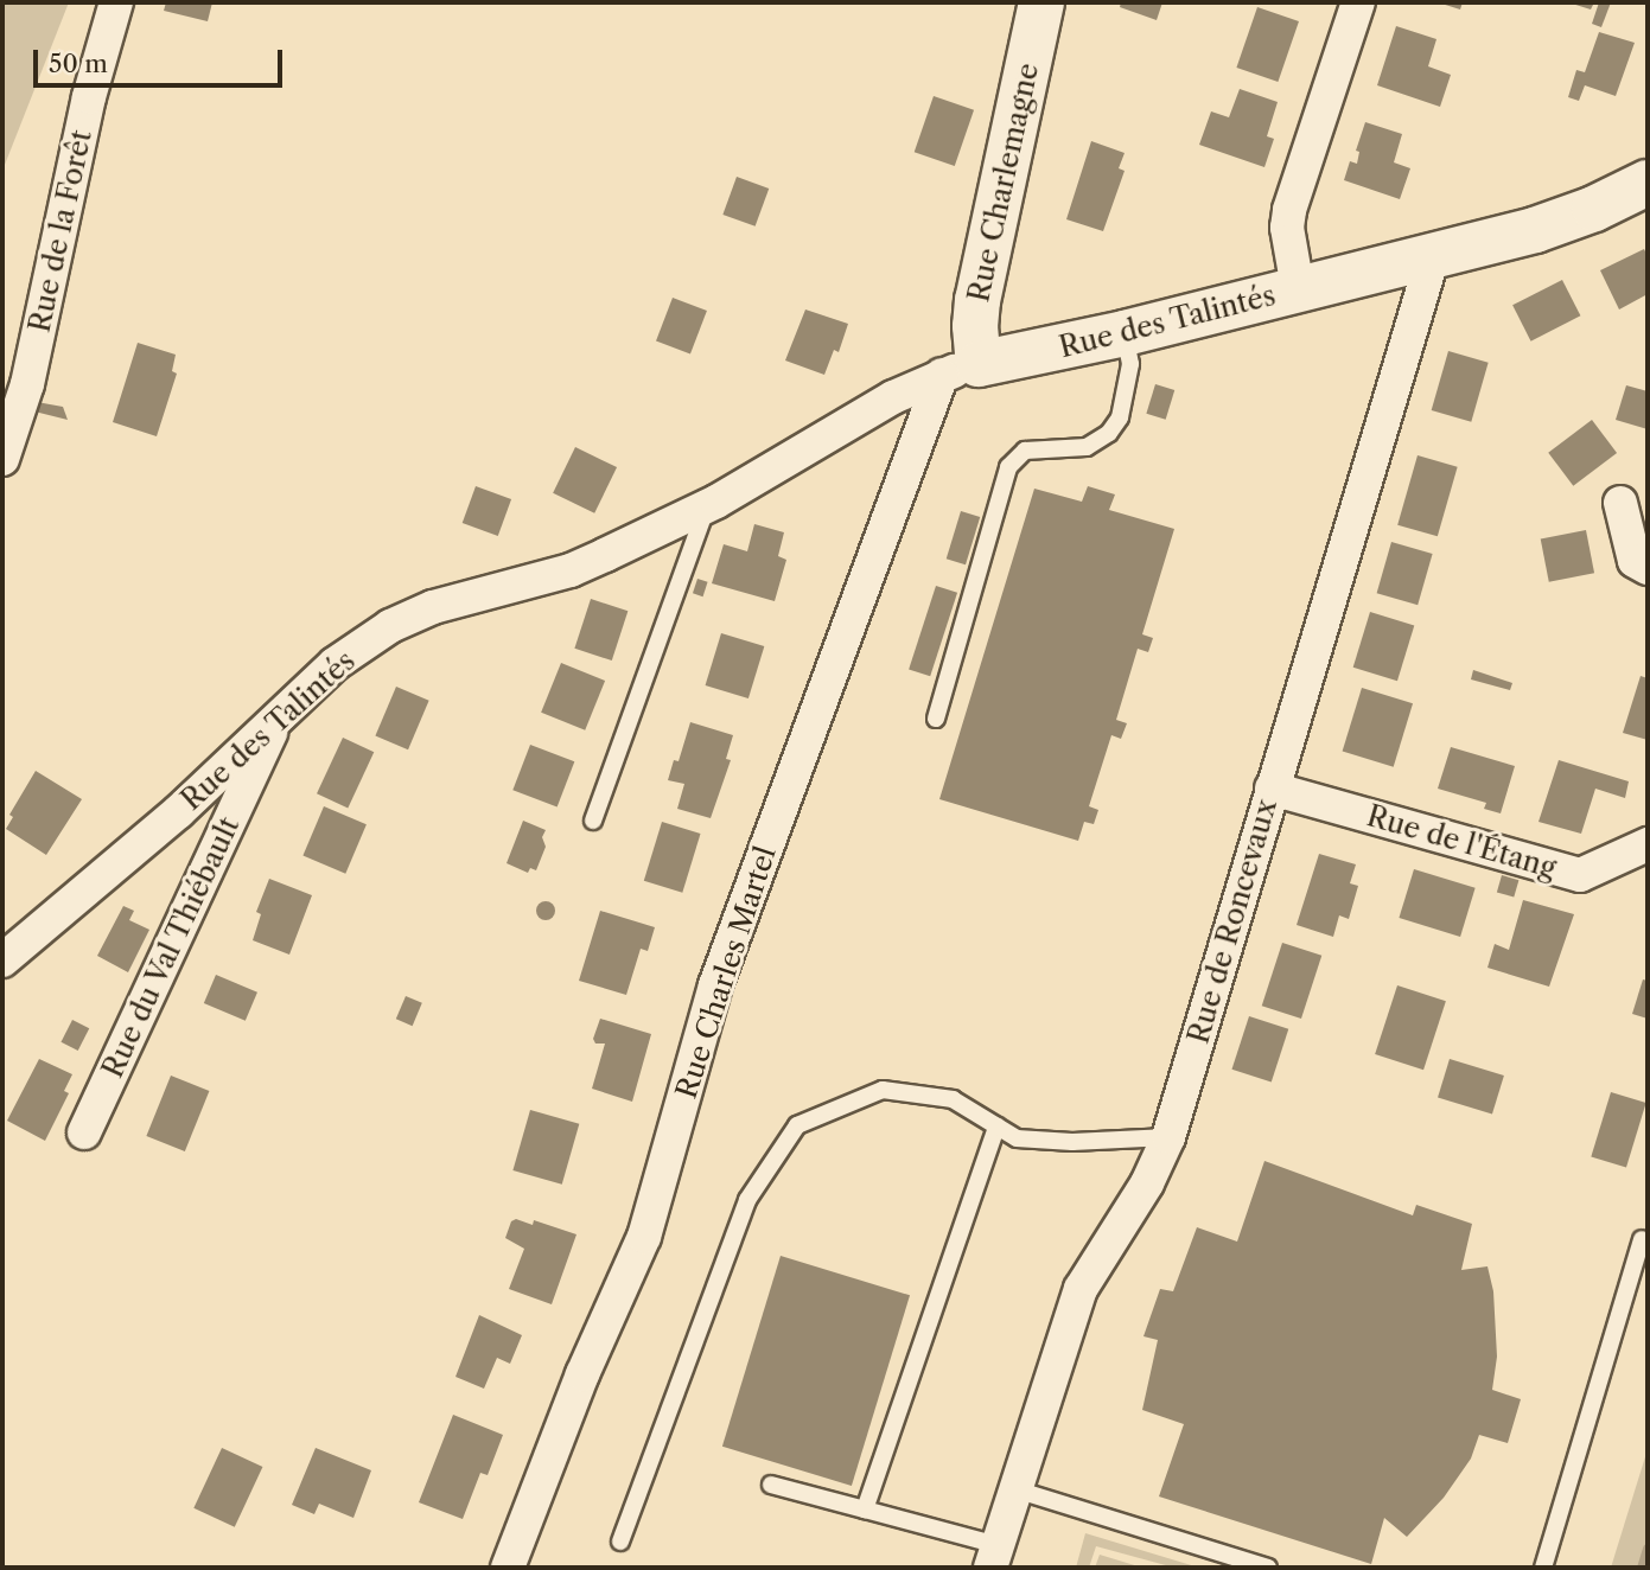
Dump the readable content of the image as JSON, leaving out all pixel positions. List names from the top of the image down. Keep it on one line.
{"streets":{"street":["Rue Charlemagne","Rue de la Forêt","Rue des Talintés","Rue de l'Étang","Rue de Roncevaux","Rue du Val Thiébault","Rue Charles Martel"]},"crossings":[["Rue Charlemagne","Rue des Talintés"],["Rue Charlemagne","Rue Charles Martel"],["Rue des Talintés","Rue de Roncevaux"],["Rue des Talintés","Rue du Val Thiébault"],["Rue des Talintés","Rue Charles Martel"],["Rue de l'Étang","Rue de Roncevaux"]],"scale_bar":"50 m"}
